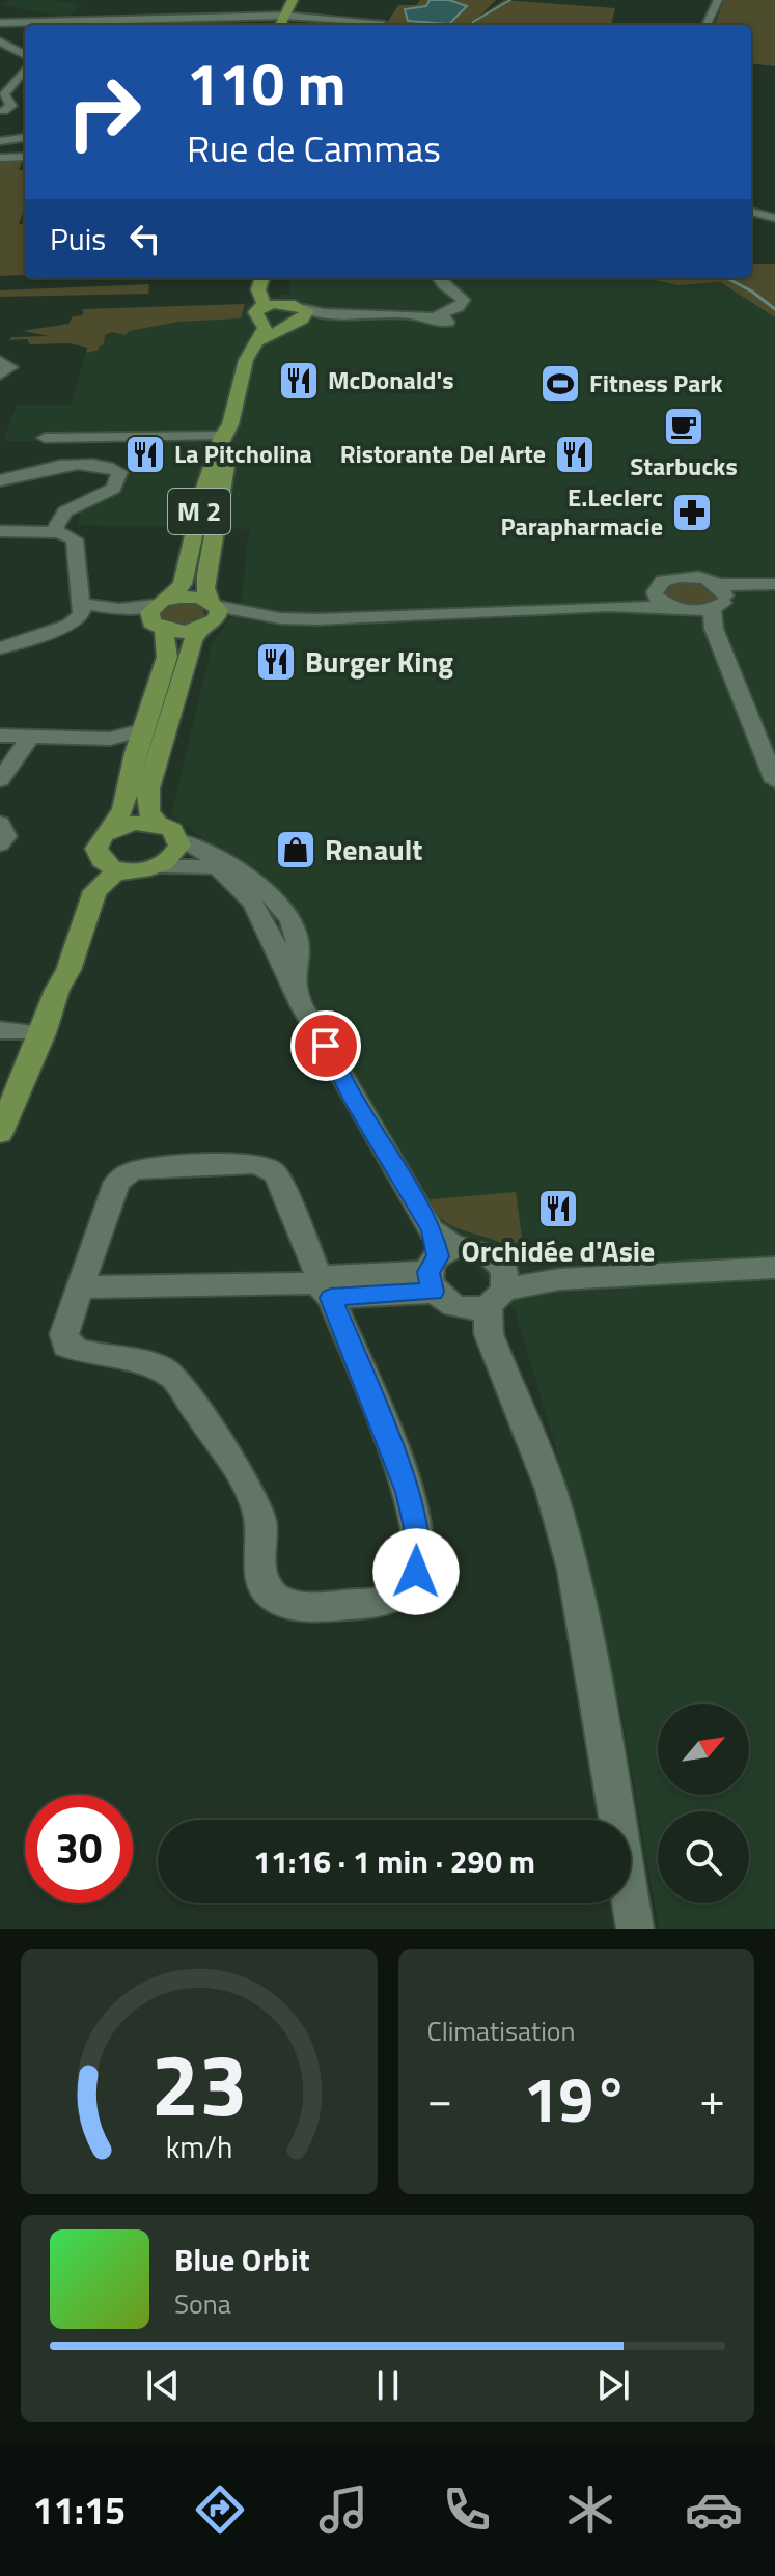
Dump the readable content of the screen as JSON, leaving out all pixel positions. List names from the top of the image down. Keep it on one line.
{"streets":{"main road":["M 2"]},"places":{"restaurant":["McDonald's","La Pitcholina","Ristorante Del Arte","Burger King","Orchidée d'Asie"],"sports":["Fitness Park"],"cafe":["Starbucks"],"pharmacy":["E.Leclerc Parapharmacie"],"shop":["Renault"]},"north":"top right","page":{"turn":["110 m","Rue de Cammas"],"then":"Puis","limit":"30","trip":"11:16 · 1 min · 290 m","tile":"Climatisation","heat":["−","19°","+"],"song":["Blue Orbit","Sona"],"tabs":"11:15","gauge":["23","km/h"]}}
